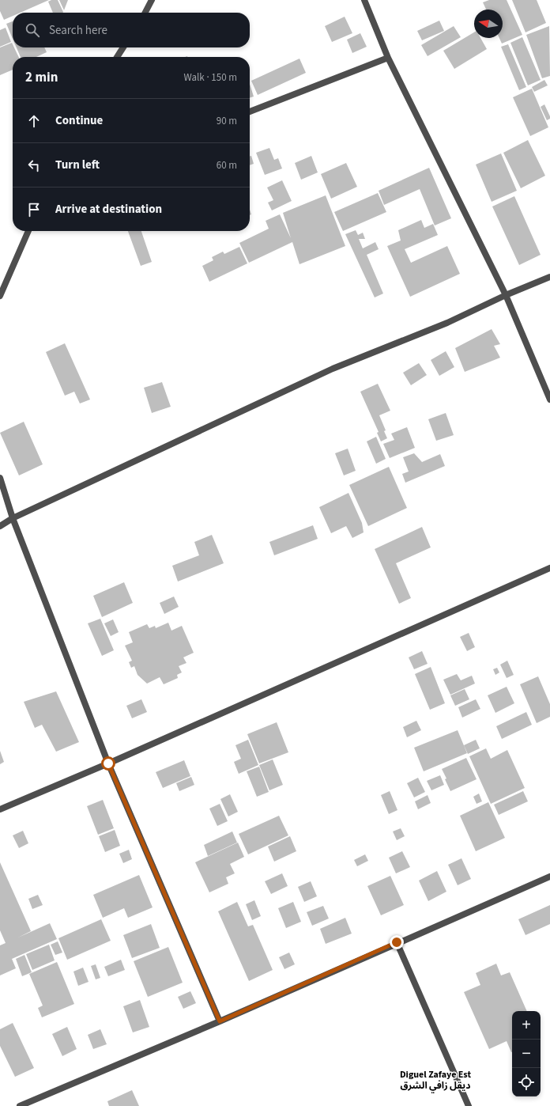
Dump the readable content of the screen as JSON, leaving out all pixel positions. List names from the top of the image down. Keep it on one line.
{"districts":["Diguel Zafaye Est ديقل زافي الشرق"],"north":"left","page":{"search":"Search here","heading":["2 min","Walk · 150 m"],"list":[["Continue","90 m"],["Turn left","60 m"],"Arrive at destination"],"map_buttons":["+","−"]}}
